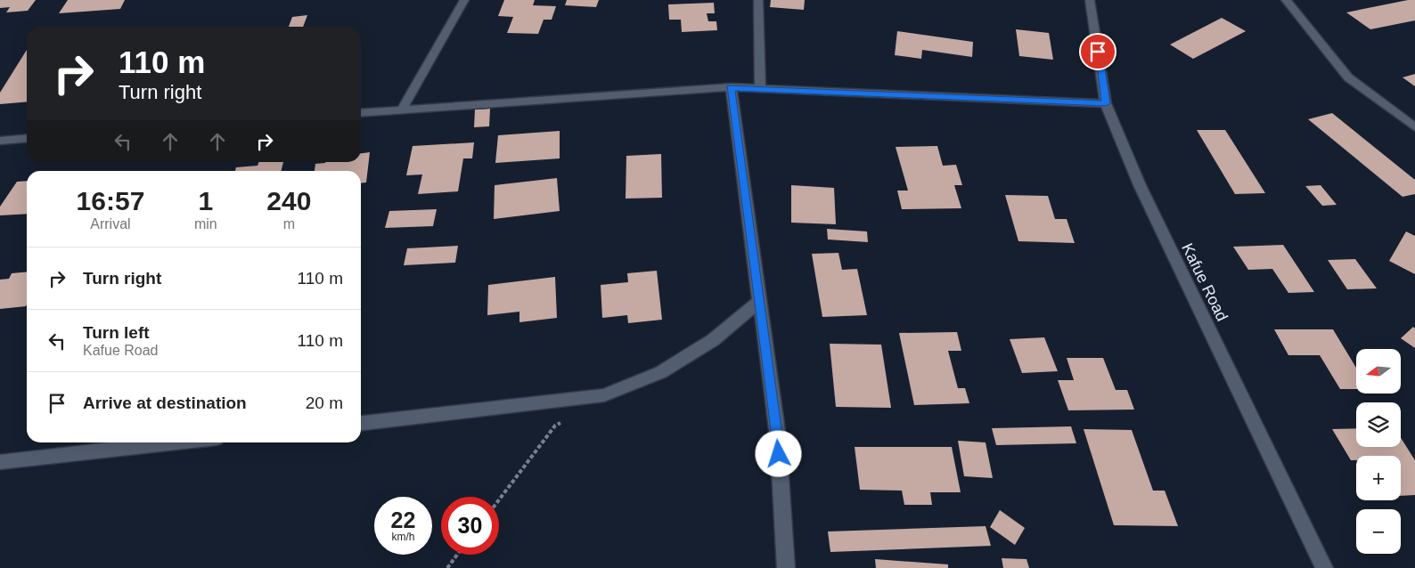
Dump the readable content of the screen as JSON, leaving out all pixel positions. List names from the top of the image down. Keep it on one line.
{"streets":{"street":["Kafue Road"]},"north":"left","page":{"turn":["110 m","Turn right"],"eta":["16:57","Arrival","1","min","240","m"],"list":[{"name":"Turn right","value":"110 m"},{"name":"Turn left","note":"Kafue Road","value":"110 m"},{"name":"Arrive at destination","value":"20 m"}],"map_buttons":["+","−"],"speed":"22 km/h","limit":"30"}}
